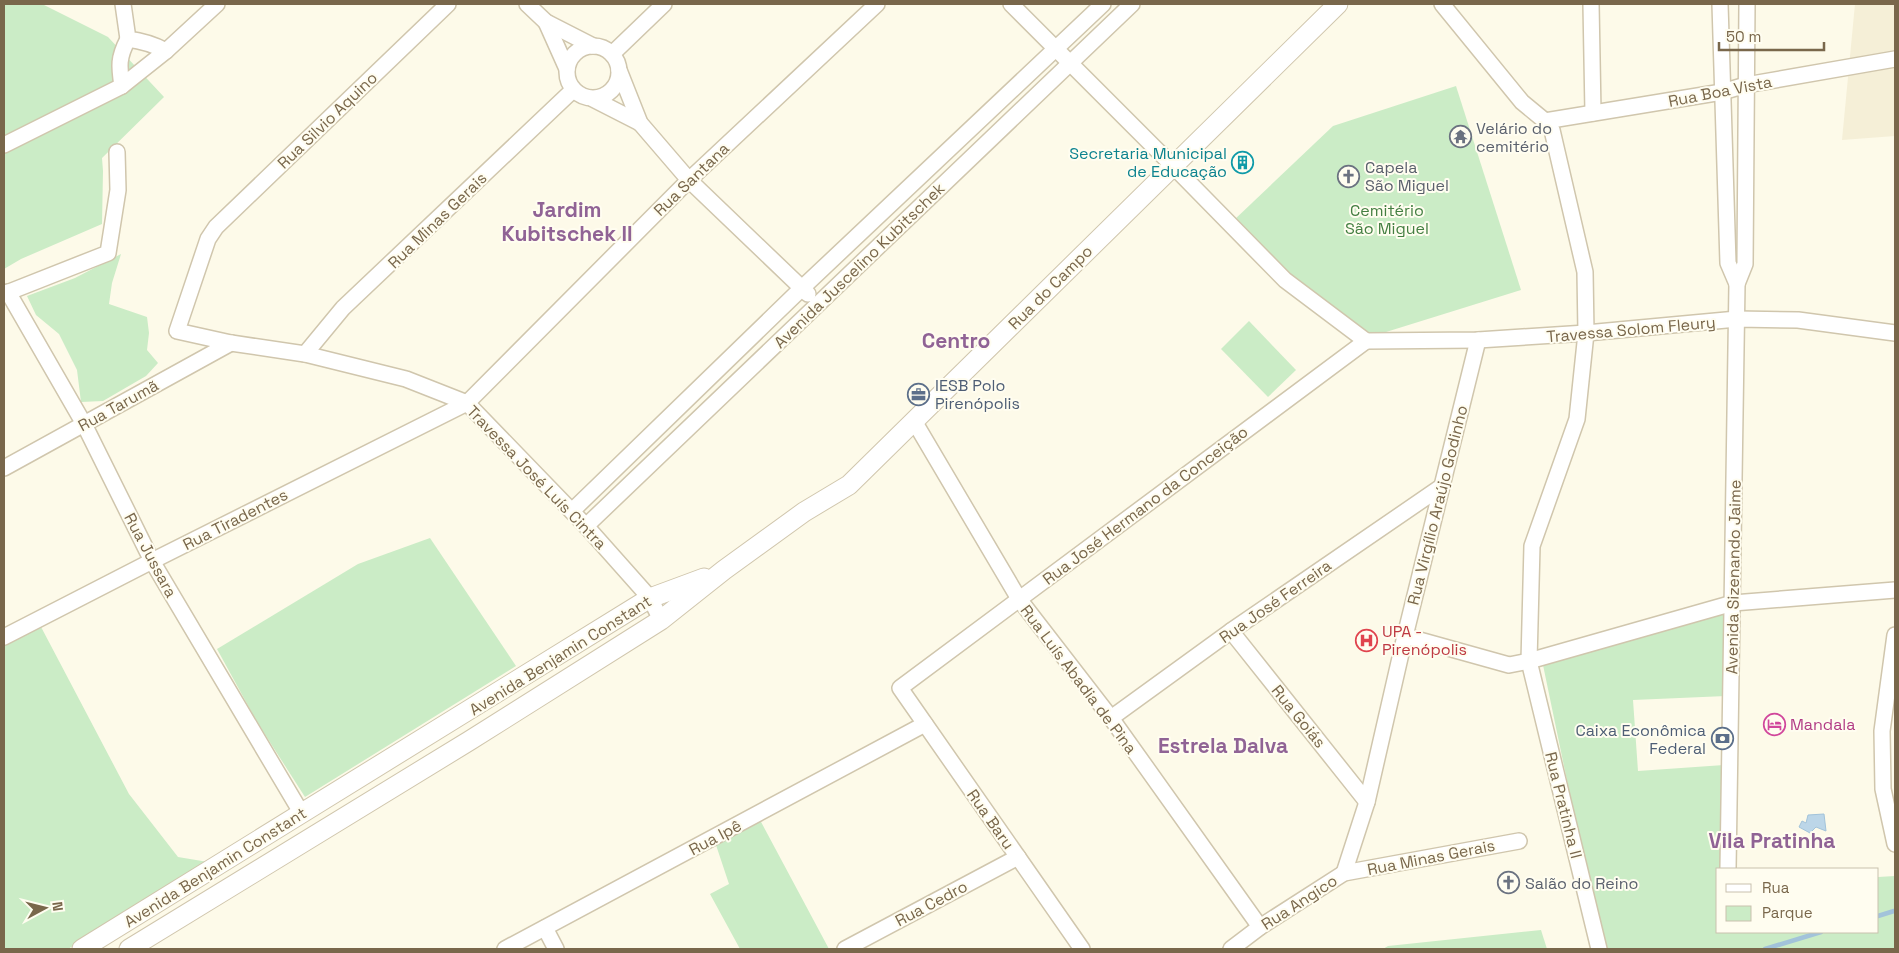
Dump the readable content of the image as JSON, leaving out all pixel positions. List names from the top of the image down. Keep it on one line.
{"streets":{"street":["Rua Boa Vista","Rua Silvio Aquino","Rua Santana","Rua Minas Gerais","Avenida Juscelino Kubitschek","Rua do Campo","Travessa Solom Fleury","Rua Tarumã","Travessa José Luís Cintra","Rua José Hermano da Conceição","Rua Virgílio Araújo Godinho","Rua Tiradentes","Rua Jussara","Avenida Sizenando Jaime","Rua José Ferreira","Avenida Benjamin Constant","Rua Luís Abadia de Pina","Rua Goiás","Rua Pratinha II","Rua Baru","Rua Ipê","Rua Angico","Rua Cedro"]},"crossings":[["Rua Boa Vista","Avenida Sizenando Jaime"],["Rua Boa Vista","Rua Pratinha II"],["Rua Silvio Aquino","Travessa José Luís Cintra"],["Rua Santana","Travessa José Luís Cintra"],["Rua Santana","Rua Tiradentes"],["Rua Minas Gerais","Travessa José Luís Cintra"],["Rua Minas Gerais","Rua Virgílio Araújo Godinho"],["Rua Minas Gerais","Rua Angico"],["Avenida Juscelino Kubitschek","Travessa José Luís Cintra"],["Rua do Campo","Avenida Benjamin Constant"],["Rua do Campo","Rua Luís Abadia de Pina"],["Travessa Solom Fleury","Rua José Hermano da Conceição"],["Travessa Solom Fleury","Rua Virgílio Araújo Godinho"],["Travessa Solom Fleury","Avenida Sizenando Jaime"],["Travessa Solom Fleury","Rua Pratinha II"],["Rua Tarumã","Travessa José Luís Cintra"],["Rua Tarumã","Rua Jussara"],["Travessa José Luís Cintra","Rua Tiradentes"],["Travessa José Luís Cintra","Avenida Benjamin Constant"],["Rua José Hermano da Conceição","Rua Luís Abadia de Pina"],["Rua José Hermano da Conceição","Rua Baru"],["Rua Virgílio Araújo Godinho","Rua José Ferreira"],["Rua Virgílio Araújo Godinho","Rua Goiás"],["Rua Virgílio Araújo Godinho","Rua Angico"],["Rua Tiradentes","Rua Jussara"],["Rua Jussara","Avenida Benjamin Constant"],["Rua José Ferreira","Rua Luís Abadia de Pina"],["Rua José Ferreira","Rua Goiás"],["Rua Luís Abadia de Pina","Rua Angico"],["Rua Baru","Rua Ipê"],["Rua Baru","Rua Cedro"]],"districts":["Jardim Kubitschek II","Centro","Estrela Dalva","Vila Pratinha"],"parks":["Cemitério São Miguel"],"places":{"temple":["Velário do cemitério"],"building":["Secretaria Municipal de Educação"],"church":["Capela São Miguel","Salão do Reino"],"office":["IESB Polo Pirenópolis"],"hospital":["UPA - Pirenópolis"],"hotel":["Mandala"],"bank":["Caixa Econômica Federal"]},"legend":["Rua","Parque"],"scale_bar":"50 m","north":"right"}
